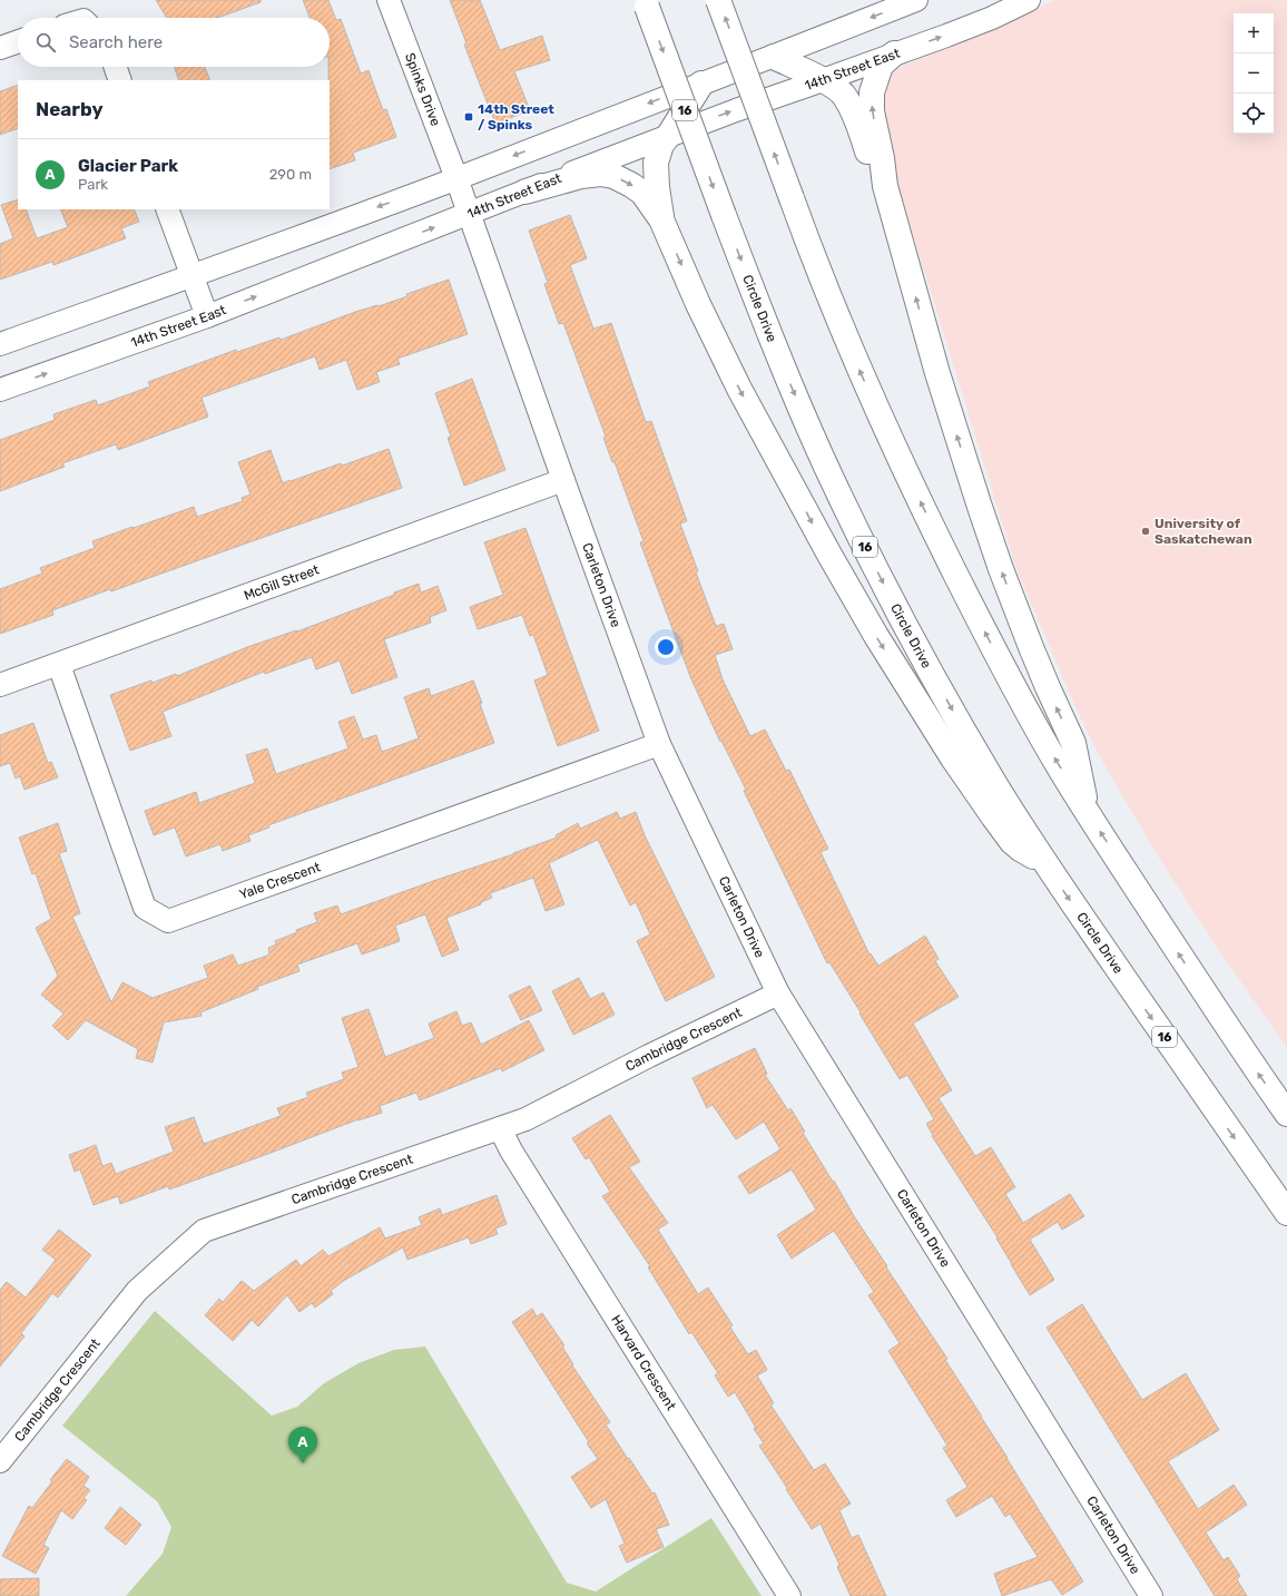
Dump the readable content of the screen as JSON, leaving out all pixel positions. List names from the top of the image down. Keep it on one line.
{"streets":{"highway":["16","Circle Drive"],"street":["14th Street East","Spinks Drive","McGill Street","Carleton Drive","Yale Crescent","Cambridge Crescent","Harvard Crescent"]},"crossings":[["14th Street East","Carleton Drive"],["Spinks Drive","Carleton Drive"],["McGill Street","Carleton Drive"],["McGill Street","Yale Crescent"],["Carleton Drive","Yale Crescent"],["Carleton Drive","Cambridge Crescent"],["Cambridge Crescent","Harvard Crescent"]],"places":{"transit":["14th Street / Spinks"],"other":["University of Saskatchewan"]},"page":{"map_buttons":["+","−"],"search":"Search here","heading":"Nearby","list":[{"mark":"A","name":"Glacier Park","note":"Park","value":"290 m"}],"pins":"A"}}
